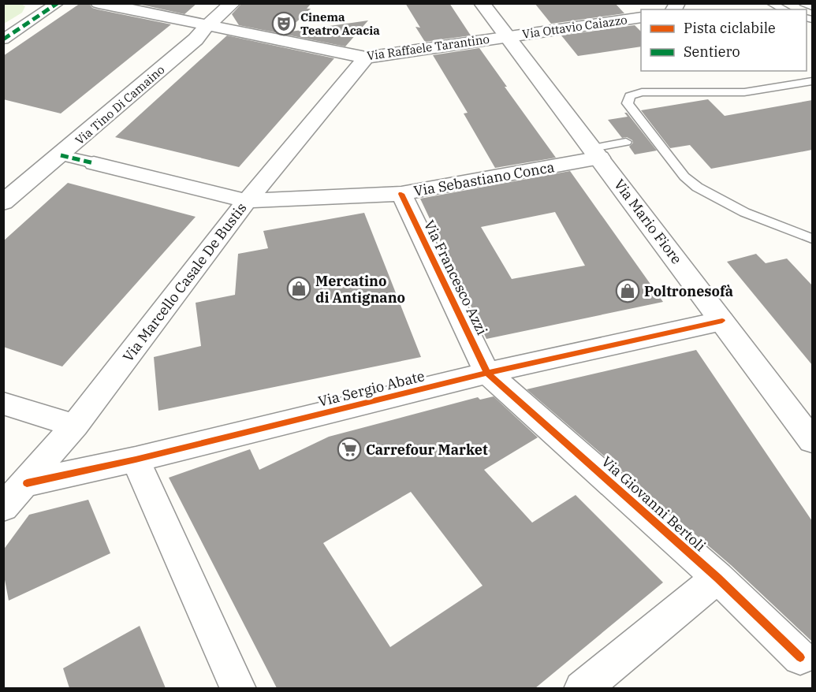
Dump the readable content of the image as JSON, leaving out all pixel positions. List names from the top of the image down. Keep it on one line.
{"streets":{"street":["Via Ottavio Caiazzo","Via Raffaele Tarantino","Via Tino Di Camaino","Via Sebastiano Conca","Via Mario Fiore","Via Francesco Azzi","Via Marcello Casale De Bustis","Via Sergio Abate","Via Giovanni Bertoli"]},"crossings":[["Via Ottavio Caiazzo","Via Raffaele Tarantino"],["Via Ottavio Caiazzo","Via Mario Fiore"],["Via Raffaele Tarantino","Via Tino Di Camaino"],["Via Raffaele Tarantino","Via Mario Fiore"],["Via Raffaele Tarantino","Via Marcello Casale De Bustis"],["Via Tino Di Camaino","Via Sebastiano Conca"],["Via Sebastiano Conca","Via Mario Fiore"],["Via Sebastiano Conca","Via Francesco Azzi"],["Via Sebastiano Conca","Via Marcello Casale De Bustis"],["Via Mario Fiore","Via Sergio Abate"],["Via Francesco Azzi","Via Sergio Abate"],["Via Francesco Azzi","Via Giovanni Bertoli"],["Via Marcello Casale De Bustis","Via Sergio Abate"],["Via Sergio Abate","Via Giovanni Bertoli"]],"places":{"theatre":["Cinema Teatro Acacia"],"shop":["Mercatino di Antignano","Poltronesofà"],"supermarket":["Carrefour Market"]},"legend":["Pista ciclabile","Sentiero"]}
